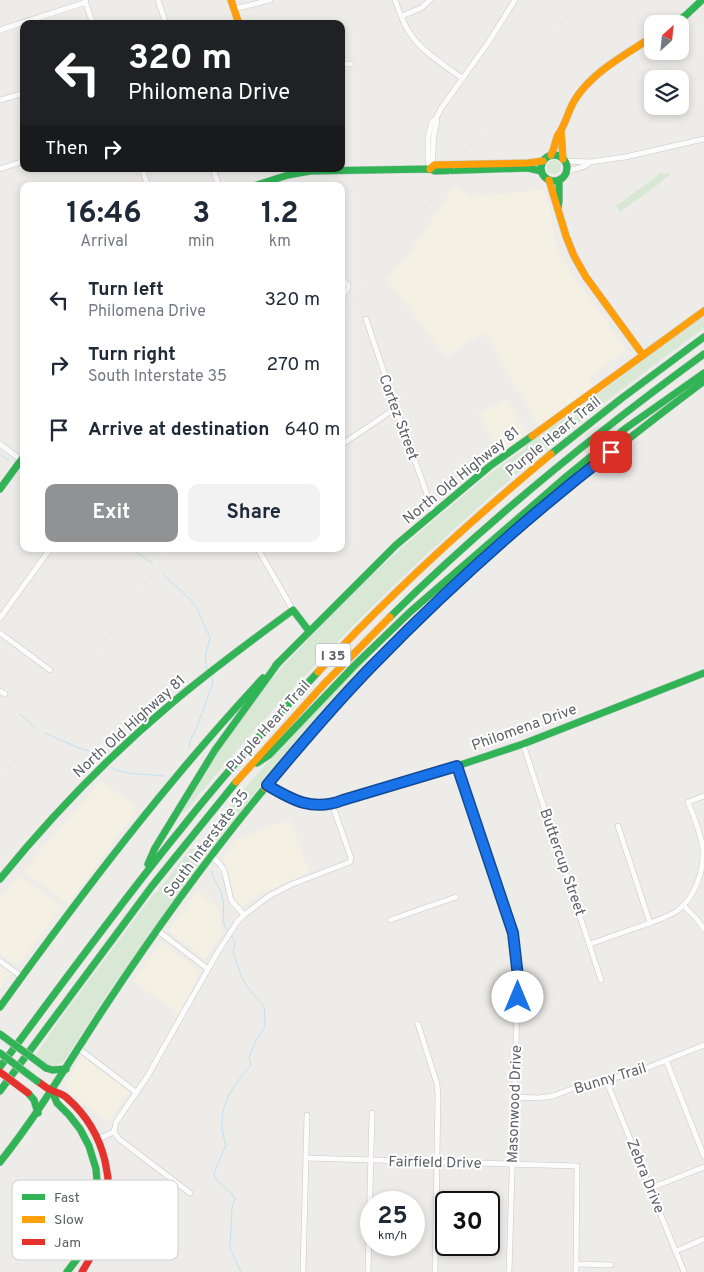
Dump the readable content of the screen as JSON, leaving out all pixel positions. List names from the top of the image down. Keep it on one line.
{"streets":{"main road":["Purple Heart Trail","North Old Highway 81","I 35","Philomena Drive","South Interstate 35"],"street":["Cortez Street","Buttercup Street","Bunny Trail","Masonwood Drive","Fairfield Drive","Zebra Drive"]},"crossings":[["Cortez Street","North Old Highway 81"],["Philomena Drive","South Interstate 35"],["Philomena Drive","Buttercup Street"],["Philomena Drive","Masonwood Drive"],["Bunny Trail","Masonwood Drive"],["Bunny Trail","Zebra Drive"],["Masonwood Drive","Fairfield Drive"]],"legend":["Fast","Slow","Jam"],"north":"top right","page":{"turn":["320 m","Philomena Drive"],"then":"Then","eta":["16:46","Arrival","3","min","1.2","km"],"list":[{"name":"Turn left","note":"Philomena Drive","value":"320 m"},{"name":"Turn right","note":"South Interstate 35","value":"270 m"},{"name":"Arrive at destination","value":"640 m"}],"buttons":["Exit","Share"],"speed":"25 km/h","limit":"30"}}
